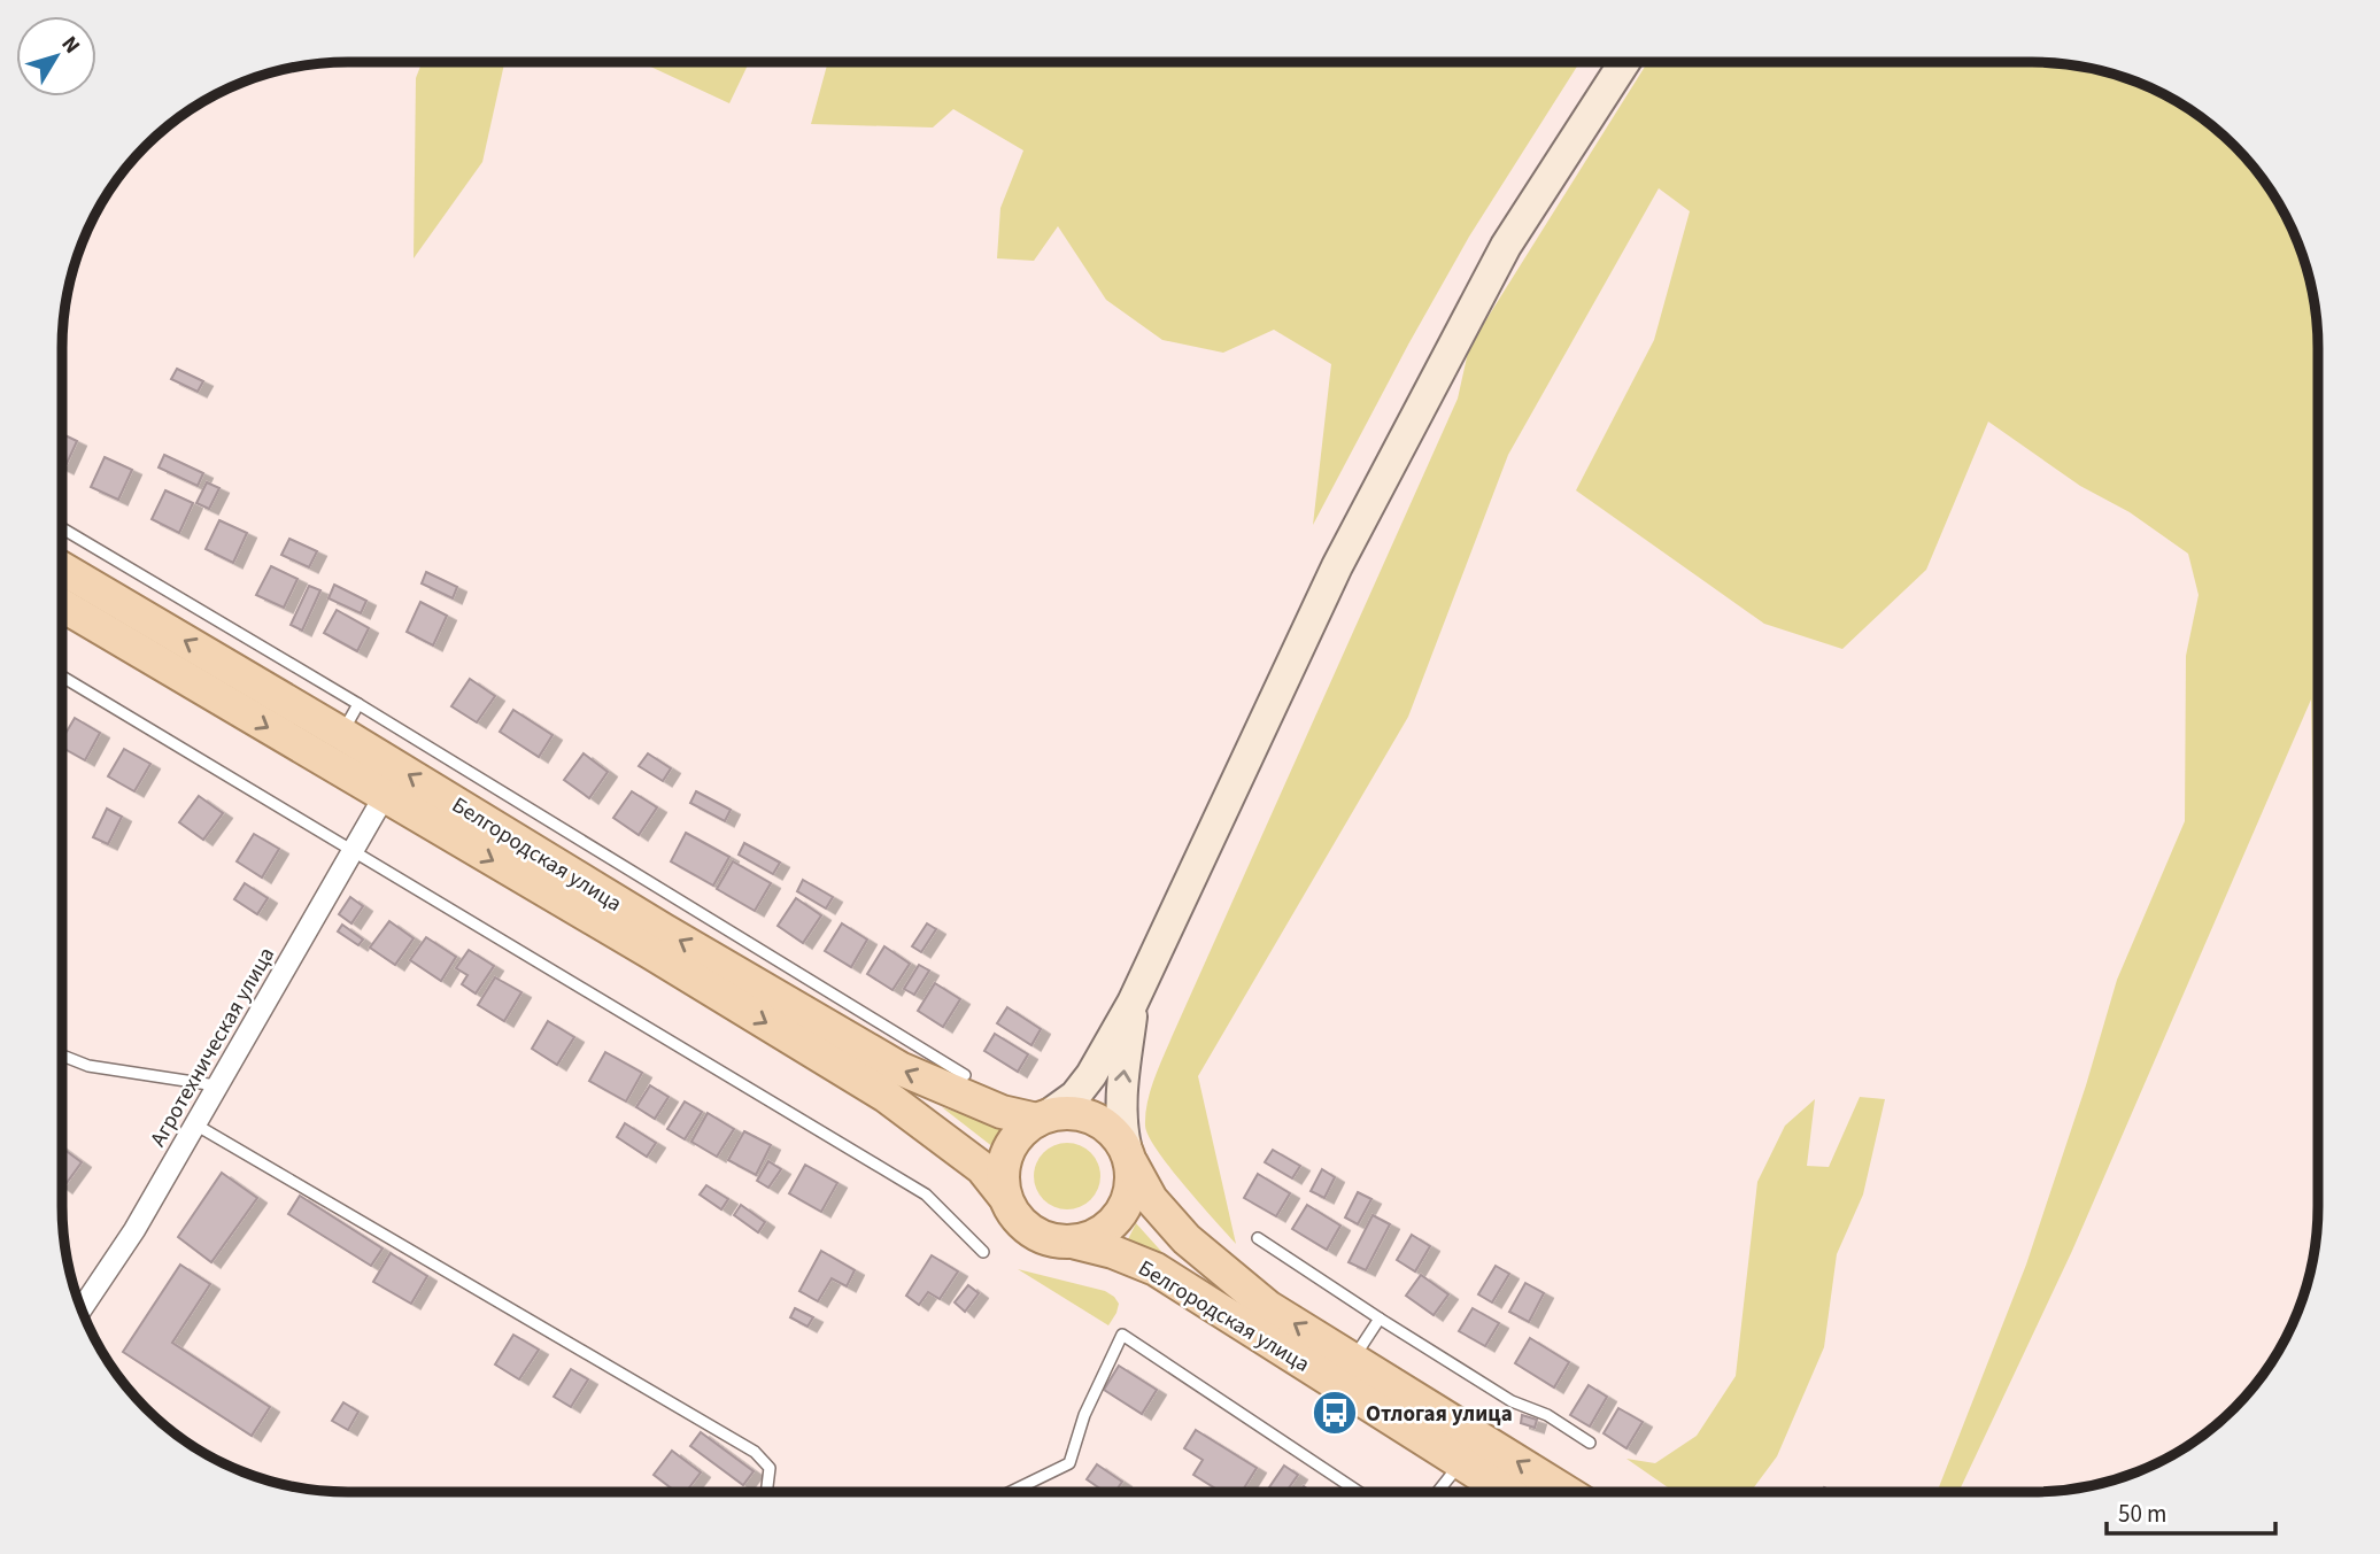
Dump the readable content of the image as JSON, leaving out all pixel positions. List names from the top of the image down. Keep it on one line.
{"streets":{"main road":["Белгородская улица"],"street":["Агротехническая улица"]},"crossings":[["Белгородская улица","Агротехническая улица"]],"places":{"bus stop":["Отлогая улица"]},"scale_bar":"50 m","north":"top right"}
